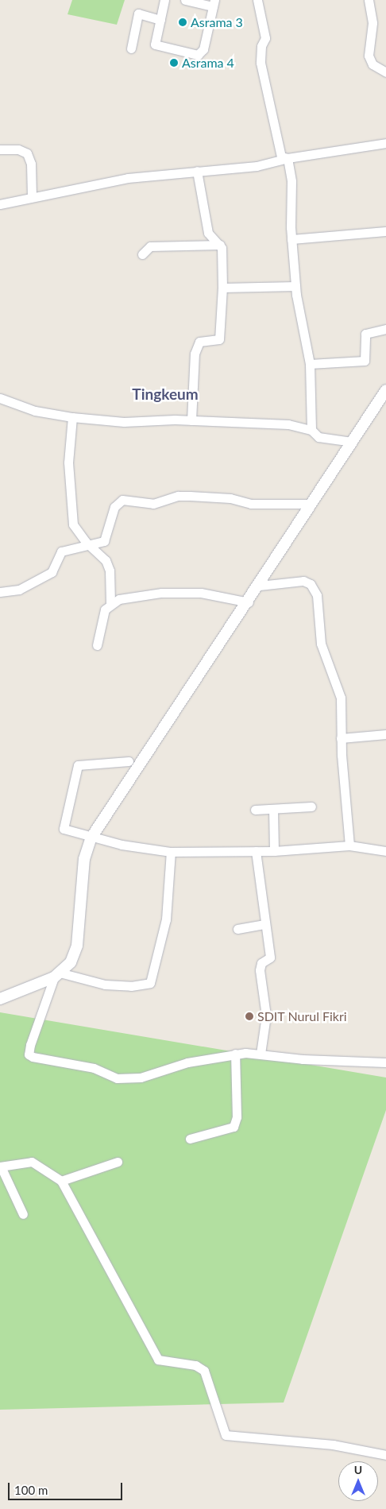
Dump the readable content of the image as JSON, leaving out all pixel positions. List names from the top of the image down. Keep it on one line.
{"districts":["Tingkeum"],"places":["Asrama 3","Asrama 4","SDIT Nurul Fikri"],"scale_bar":"100 m","north":"top"}
